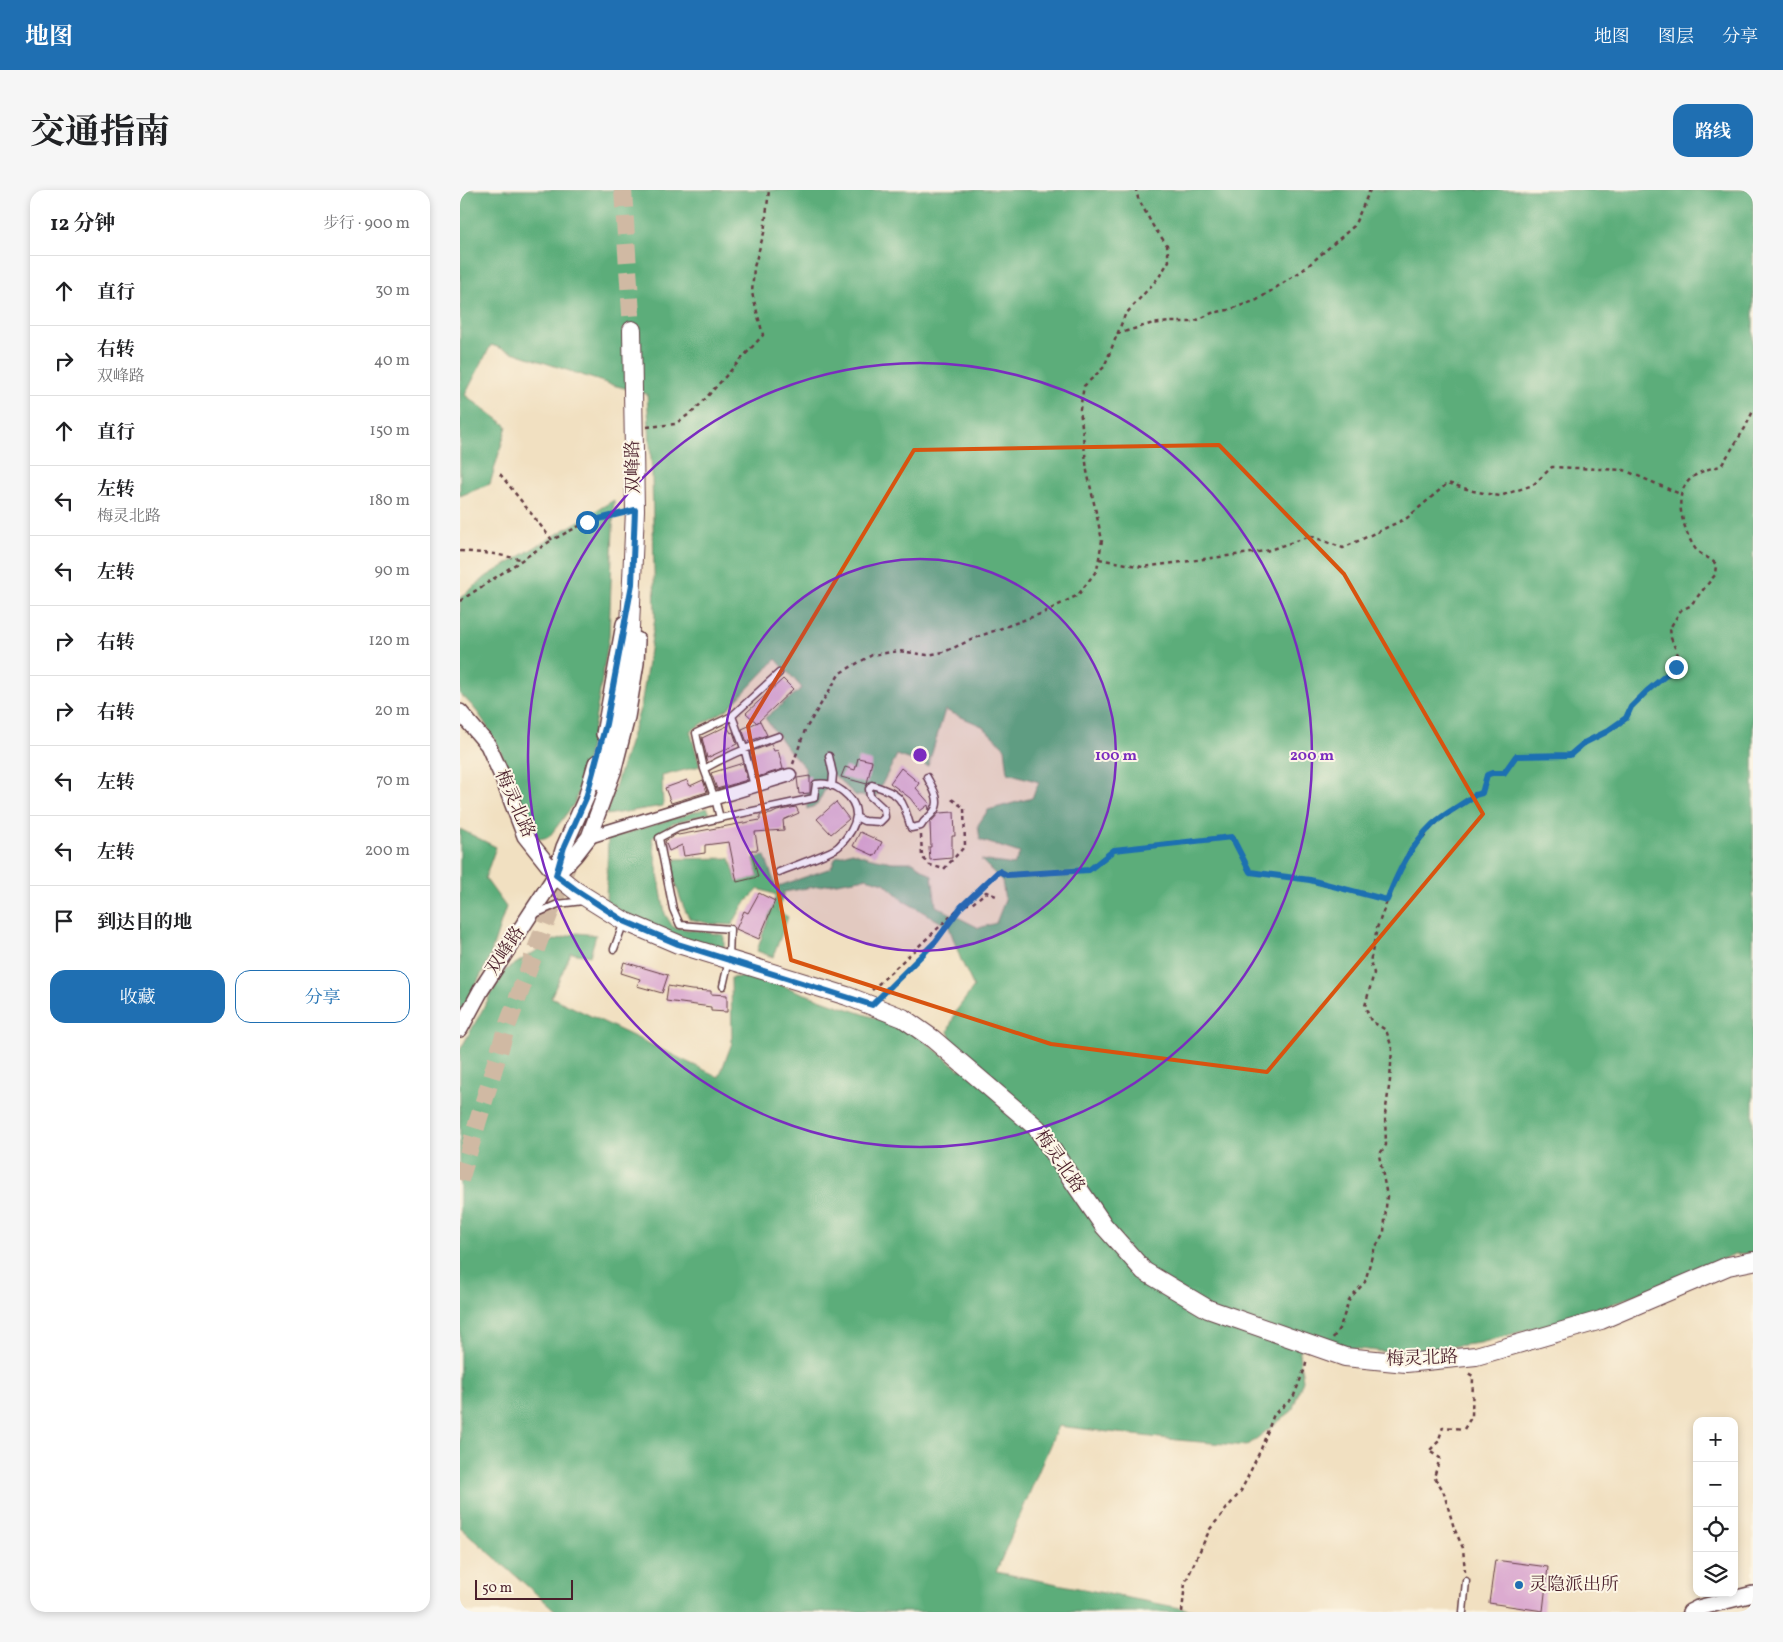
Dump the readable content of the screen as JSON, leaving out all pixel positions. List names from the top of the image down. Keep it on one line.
{"streets":{"main road":["双峰路","梅灵北路"]},"crossings":[["双峰路","梅灵北路"]],"places":["灵隐派出所"],"scale_bar":"50 m","page":{"header":"地图","nav":["地图","图层","分享"],"title":"交通指南","buttons":["路线",["收藏","分享"]],"heading":["12 分钟","步行 · 900 m"],"list":[["直行","30 m"],["右转","双峰路","40 m"],["直行","150 m"],["左转","梅灵北路","180 m"],["左转","90 m"],["右转","120 m"],["右转","20 m"],["左转","70 m"],["左转","200 m"],"到达目的地"],"map_buttons":["+","−"],"scale":"50 m"},"rings":["100 m","200 m"]}
